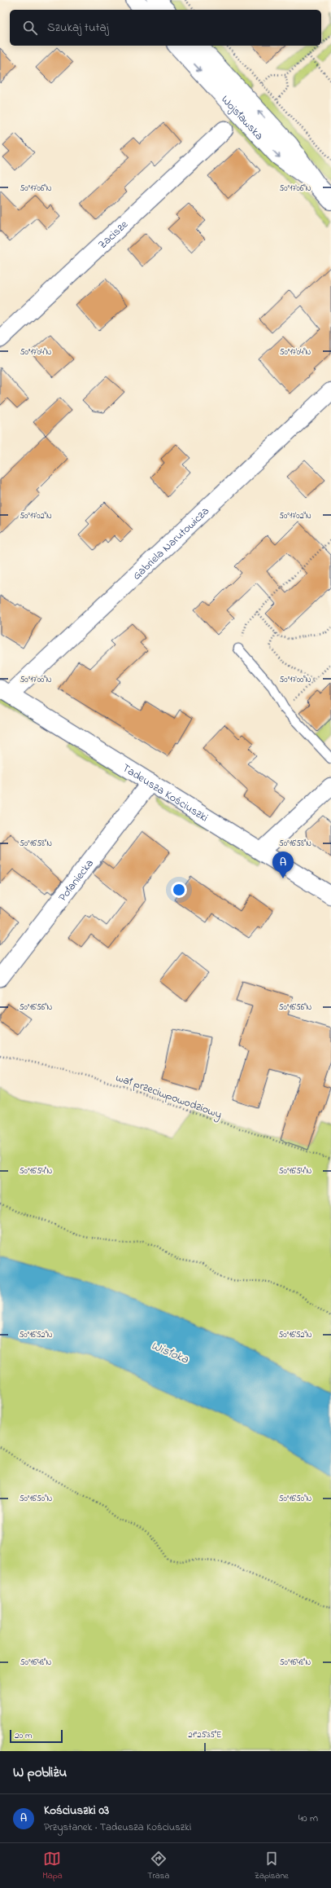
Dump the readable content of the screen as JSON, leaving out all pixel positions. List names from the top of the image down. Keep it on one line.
{"streets":{"street":["Wojsławska","Zacisze","Gabriela Narutowicza","Tadeusza Kościuszki","Połaniecka"],"path":["wał przeciwpowodziowy"]},"crossings":[["Gabriela Narutowicza","Tadeusza Kościuszki"],["Tadeusza Kościuszki","Połaniecka"]],"water":["Wisłoka"],"scale_bar":"20 m","page":{"search":"Szukaj tutaj","pins":"A","scale":"20 m","heading":"W pobliżu","list":[{"mark":"A","name":"Kościuszki 03","note":"Przystanek · Tadeusza Kościuszki","value":"40 m"}],"nav":["Mapa","Trasa","Zapisane"]},"coordinates":["50°17'06\"N","50°17'04\"N","50°17'02\"N","50°17'00\"N","50°16'58\"N","50°16'56\"N","50°16'54\"N","50°16'52\"N","50°16'50\"N","50°16'48\"N","21°25'35\"E"]}
